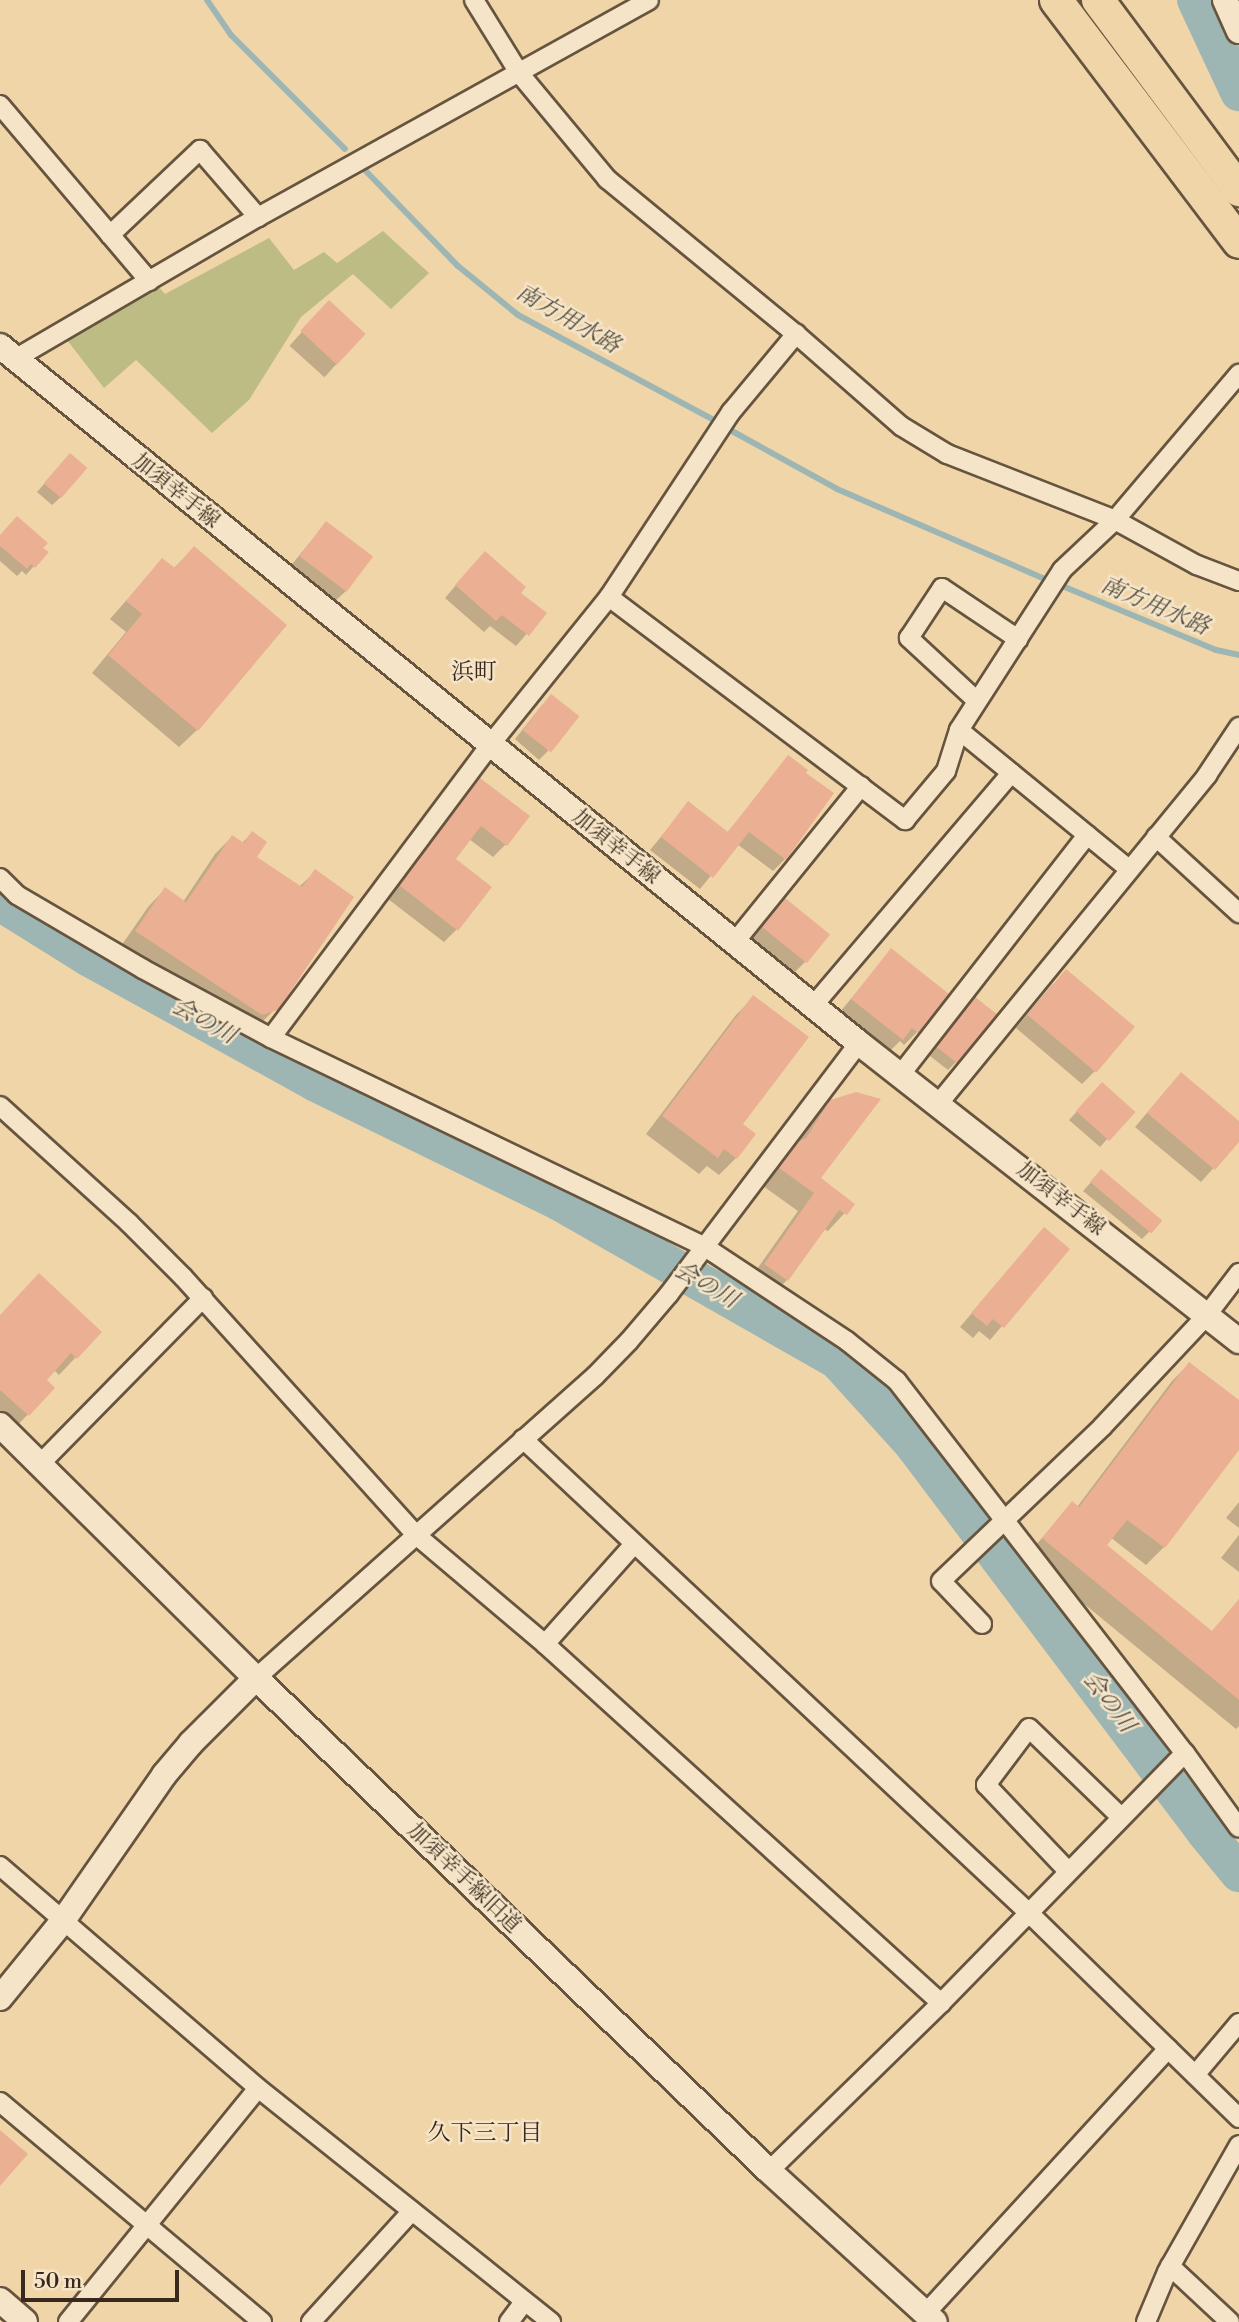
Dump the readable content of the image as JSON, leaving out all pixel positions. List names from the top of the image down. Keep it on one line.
{"streets":{"street":["加須幸手線","加須幸手線旧道"]},"districts":["浜町","久下三丁目"],"water":["南方用水路","会の川"],"scale_bar":"50 m"}
